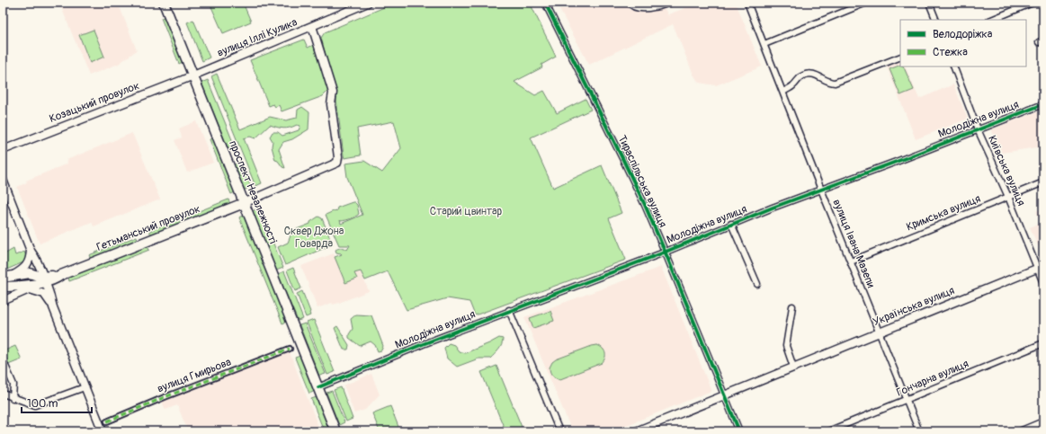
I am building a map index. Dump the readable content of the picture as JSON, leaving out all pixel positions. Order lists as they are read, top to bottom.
{
  "streets": {
    "main road": ["проспект Незалежності", "Гетьманський провулок"],
    "street": [
      "вулиця Іллі Кулика",
      "Козацький провулок",
      "Молодіжна вулиця",
      "Київська вулиця",
      "Тираспільська вулиця",
      "Кримська вулиця",
      "вулиця Івана Мазепи",
      "Українська вулиця",
      "вулиця Гмирьова",
      "Гончарна вулиця"
    ]
  },
  "crossings": [
    ["вулиця Іллі Кулика", "Козацький провулок"],
    ["вулиця Іллі Кулика", "проспект Незалежності"],
    ["Козацький провулок", "проспект Незалежності"],
    ["Молодіжна вулиця", "Київська вулиця"],
    ["Молодіжна вулиця", "Тираспільська вулиця"],
    ["Молодіжна вулиця", "проспект Незалежності"],
    ["Молодіжна вулиця", "вулиця Івана Мазепи"],
    ["Київська вулиця", "Кримська вулиця"],
    ["Київська вулиця", "Українська вулиця"],
    ["Тираспільська вулиця", "Українська вулиця"],
    ["проспект Незалежності", "Гетьманський провулок"],
    ["Кримська вулиця", "вулиця Івана Мазепи"],
    ["вулиця Івана Мазепи", "Українська вулиця"],
    ["вулиця Івана Мазепи", "Гончарна вулиця"]
  ],
  "parks": ["Старий цвинтар", "Сквер Джона Говарда"],
  "legend": ["Велодоріжка", "Стежка"],
  "scale_bar": "100 m"
}
